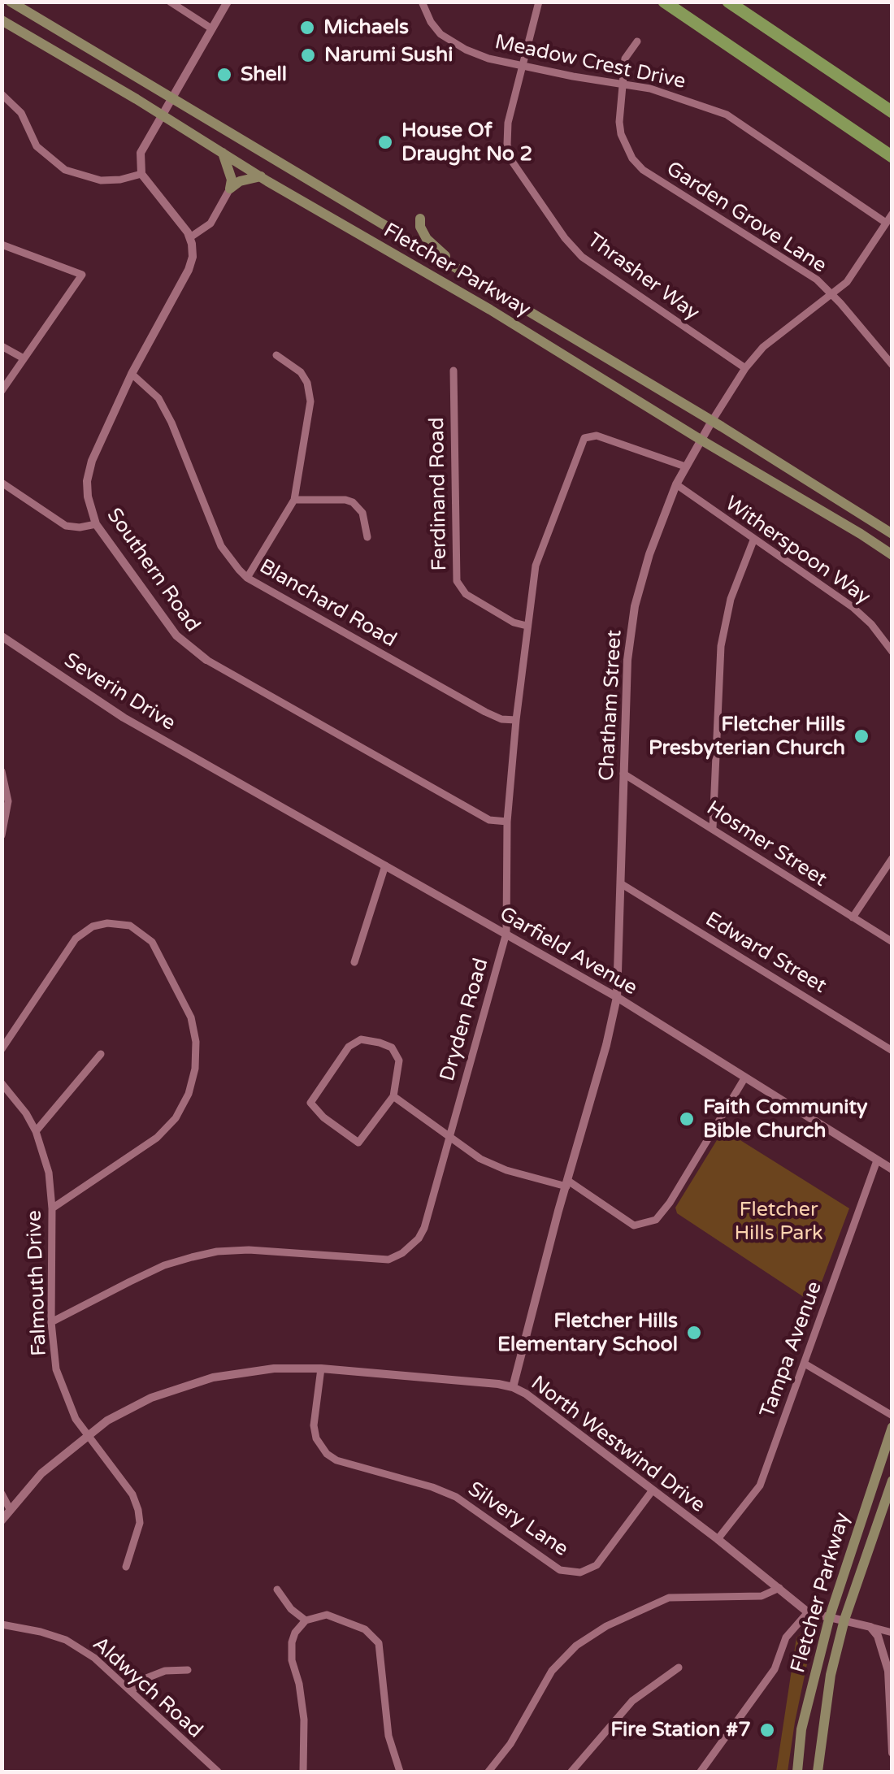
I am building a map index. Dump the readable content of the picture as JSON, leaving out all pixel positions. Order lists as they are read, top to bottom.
{
  "streets": {
    "main road": ["Fletcher Parkway"],
    "street": [
      "Meadow Crest Drive",
      "Garden Grove Lane",
      "Thrasher Way",
      "Ferdinand Road",
      "Witherspoon Way",
      "Southern Road",
      "Blanchard Road",
      "Severin Drive",
      "Chatham Street",
      "Hosmer Street",
      "Garfield Avenue",
      "Edward Street",
      "Dryden Road",
      "Falmouth Drive",
      "Tampa Avenue",
      "North Westwind Drive",
      "Silvery Lane",
      "Aldwych Road"
    ]
  },
  "crossings": [
    ["Meadow Crest Drive", "Garden Grove Lane"],
    ["Meadow Crest Drive", "Thrasher Way"],
    ["Meadow Crest Drive", "Chatham Street"],
    ["Garden Grove Lane", "Chatham Street"],
    ["Fletcher Parkway", "Chatham Street"],
    ["Thrasher Way", "Chatham Street"],
    ["Ferdinand Road", "Dryden Road"],
    ["Witherspoon Way", "Chatham Street"],
    ["Southern Road", "Blanchard Road"],
    ["Southern Road", "Dryden Road"],
    ["Blanchard Road", "Dryden Road"],
    ["Severin Drive", "Garfield Avenue"],
    ["Chatham Street", "Hosmer Street"],
    ["Chatham Street", "Garfield Avenue"],
    ["Chatham Street", "Edward Street"],
    ["Chatham Street", "Dryden Road"],
    ["Chatham Street", "North Westwind Drive"],
    ["Garfield Avenue", "Dryden Road"],
    ["Garfield Avenue", "Tampa Avenue"],
    ["Dryden Road", "Falmouth Drive"],
    ["Falmouth Drive", "North Westwind Drive"],
    ["Tampa Avenue", "North Westwind Drive"],
    ["North Westwind Drive", "Silvery Lane"]
  ],
  "parks": ["Fletcher Hills Park"],
  "places": [
    "Michaels",
    "Narumi Sushi",
    "Shell",
    "House Of Draught No 2",
    "Fletcher Hills Presbyterian Church",
    "Faith Community Bible Church",
    "Fletcher Hills Elementary School",
    "Fire Station #7"
  ]
}
